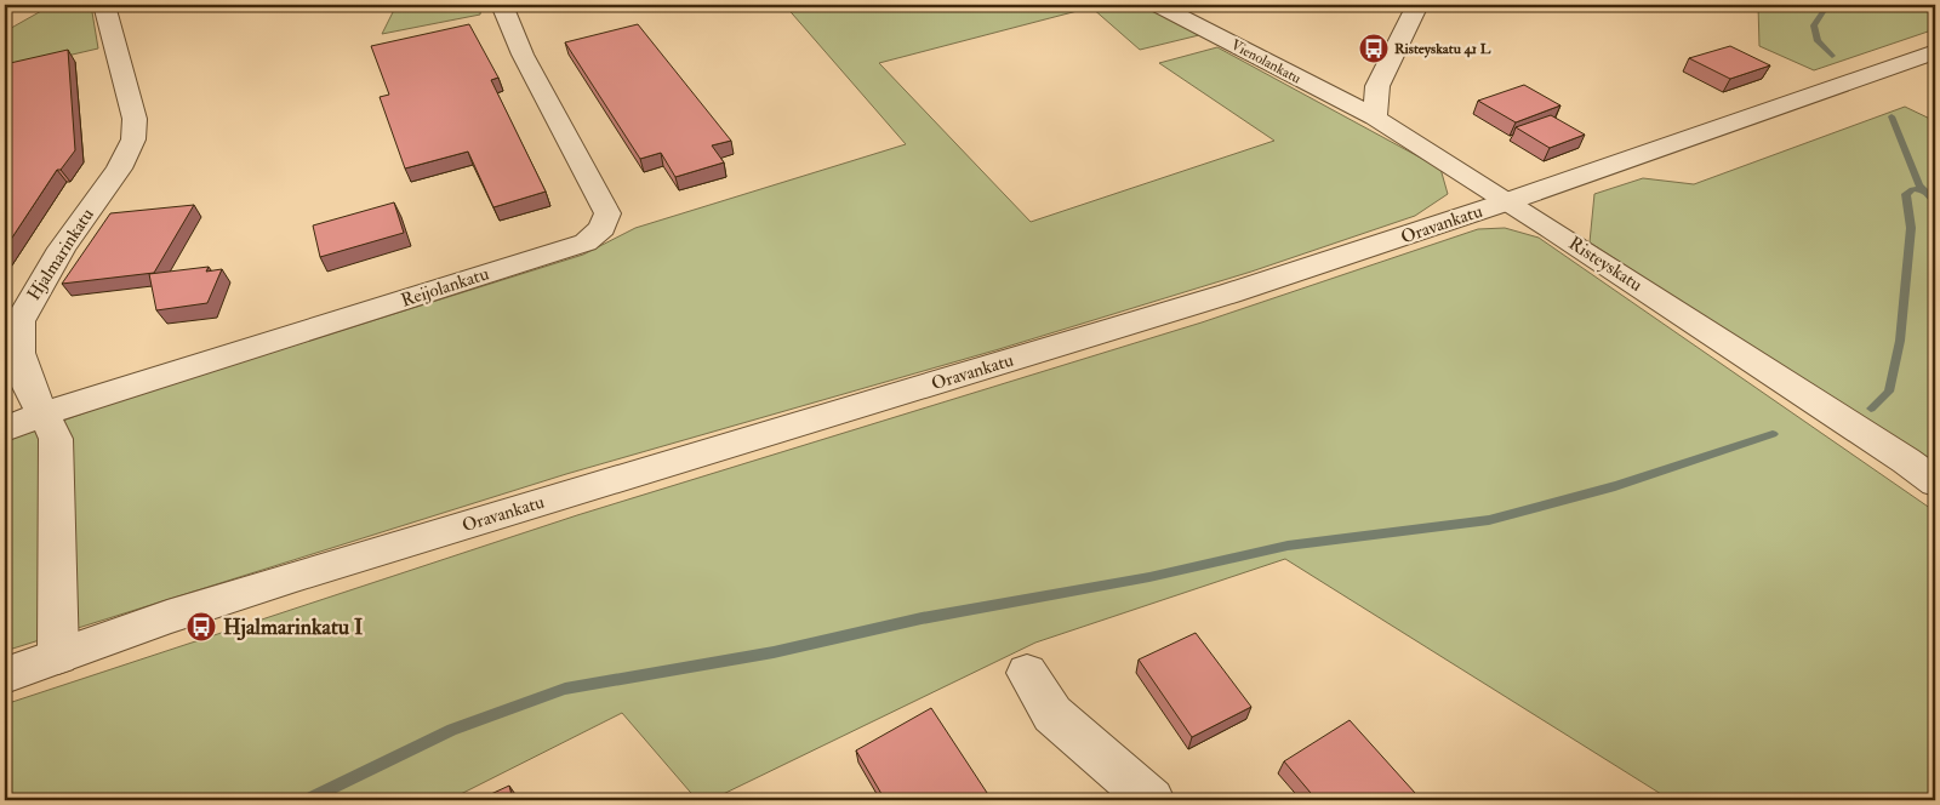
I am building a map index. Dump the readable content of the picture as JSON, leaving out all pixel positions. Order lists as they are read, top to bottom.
{
  "streets": {
    "street": [
      "Vienolankatu",
      "Oravankatu",
      "Hjalmarinkatu",
      "Risteyskatu",
      "Reijolankatu"
    ]
  },
  "crossings": [
    ["Vienolankatu", "Risteyskatu"],
    ["Oravankatu", "Hjalmarinkatu"],
    ["Oravankatu", "Risteyskatu"],
    ["Hjalmarinkatu", "Reijolankatu"]
  ],
  "places": {
    "bus stop": ["Risteyskatu 41 L", "Hjalmarinkatu I"]
  }
}
